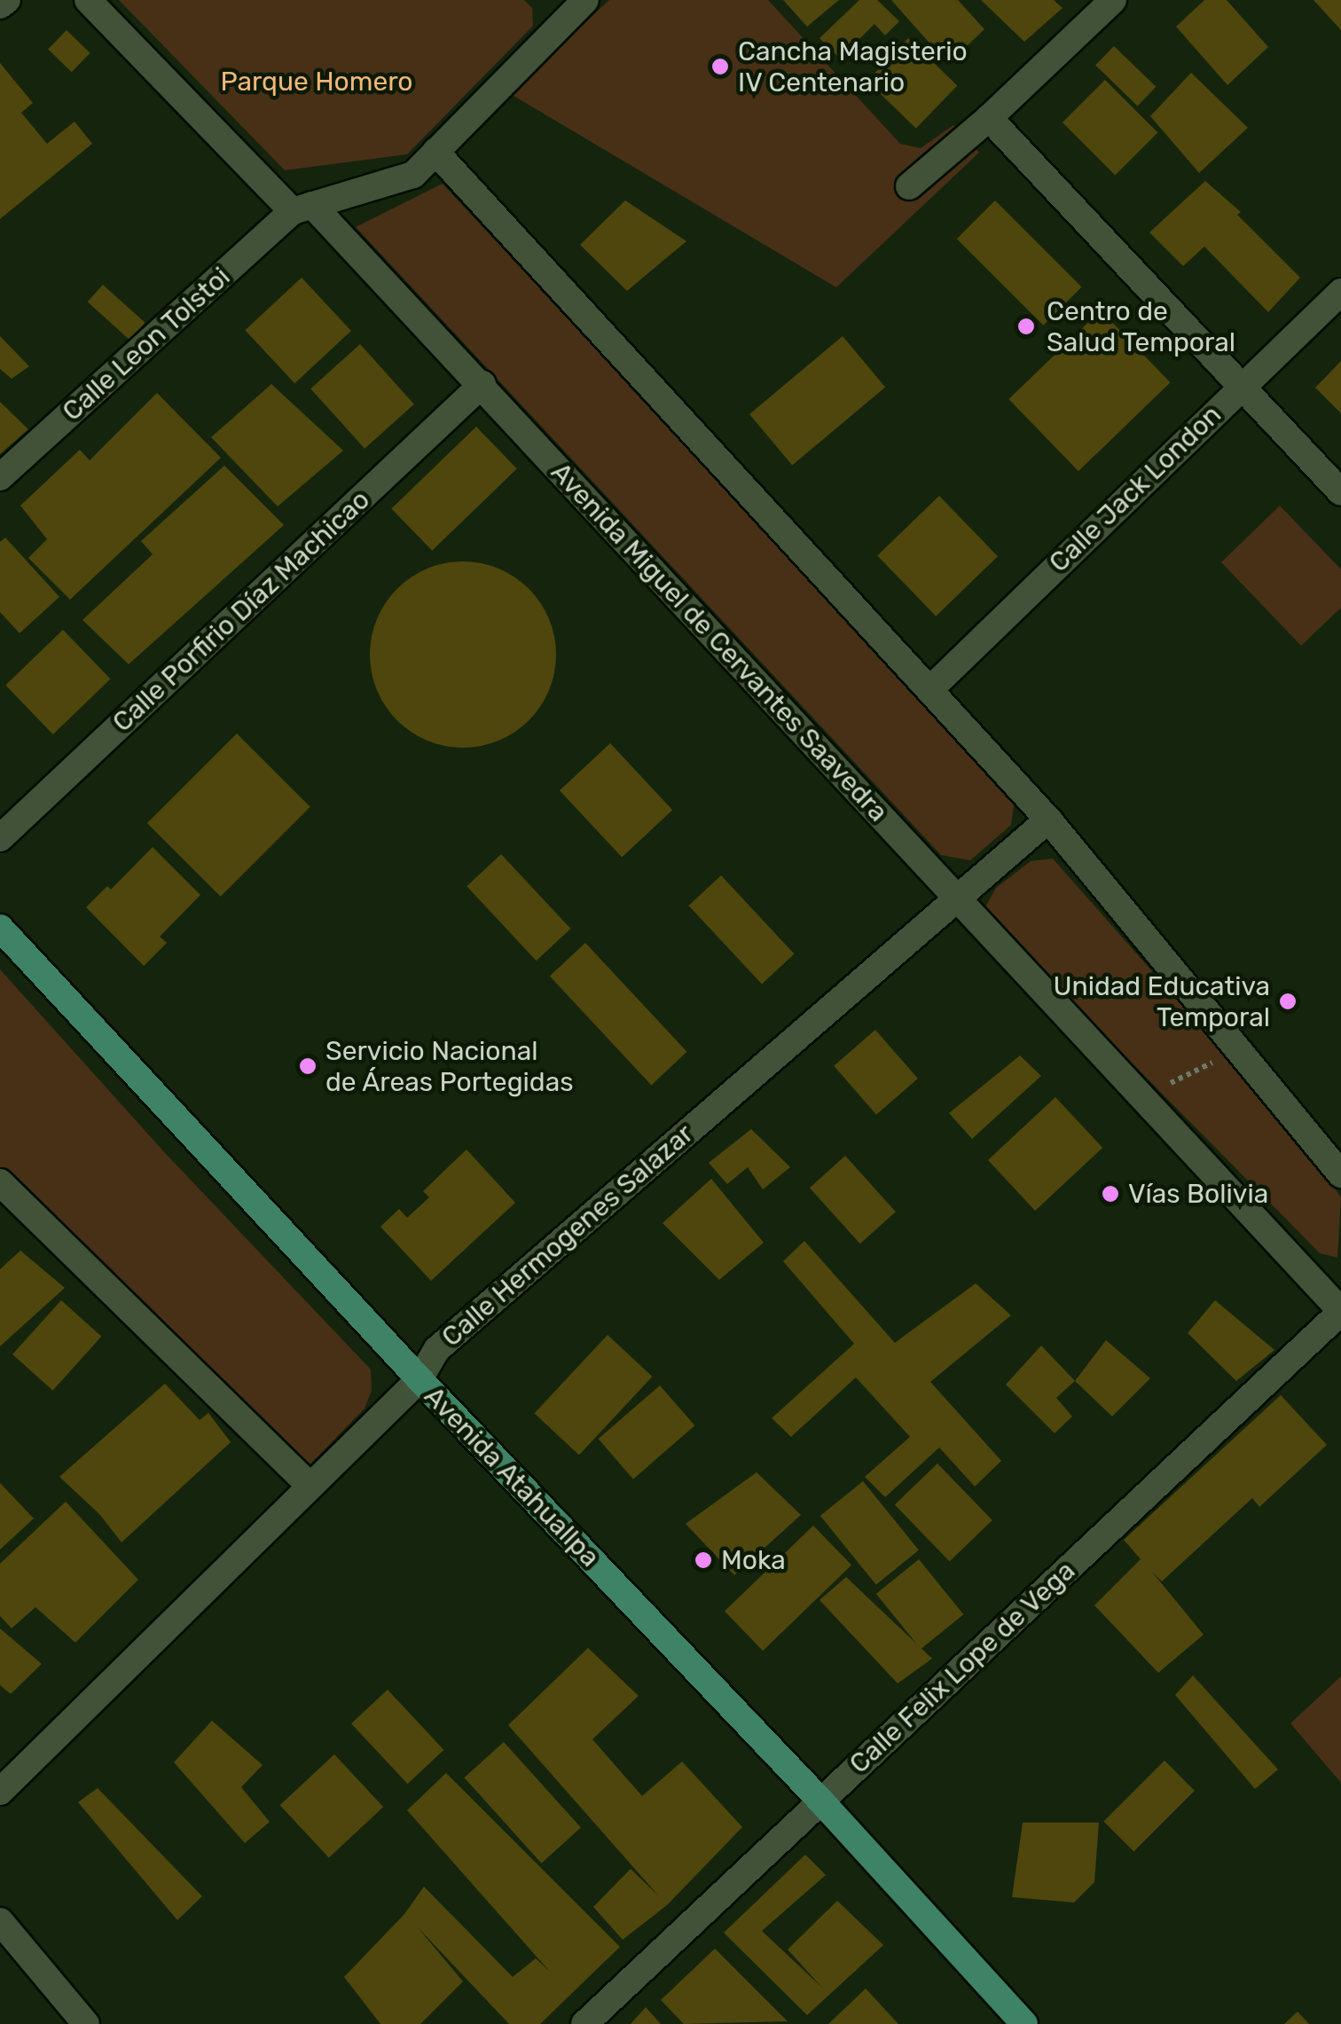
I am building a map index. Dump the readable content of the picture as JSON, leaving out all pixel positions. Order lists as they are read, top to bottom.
{
  "streets": {
    "main road": ["Avenida Atahuallpa"],
    "street": [
      "Calle Leon Tolstoi",
      "Calle Jack London",
      "Calle Porfirio Díaz Machicao",
      "Avenida Miguel de Cervantes Saavedra",
      "Calle Hermogenes Salazar",
      "Calle Felix Lope de Vega"
    ]
  },
  "crossings": [
    ["Calle Leon Tolstoi", "Avenida Miguel de Cervantes Saavedra"],
    ["Calle Porfirio Díaz Machicao", "Avenida Miguel de Cervantes Saavedra"],
    ["Avenida Miguel de Cervantes Saavedra", "Calle Hermogenes Salazar"],
    ["Avenida Miguel de Cervantes Saavedra", "Calle Felix Lope de Vega"],
    ["Calle Hermogenes Salazar", "Avenida Atahuallpa"],
    ["Avenida Atahuallpa", "Calle Felix Lope de Vega"]
  ],
  "parks": ["Parque Homero"],
  "places": [
    "Cancha Magisterio IV Centenario",
    "Centro de Salud Temporal",
    "Unidad Educativa Temporal",
    "Servicio Nacional de Áreas Portegidas",
    "Vías Bolivia",
    "Moka"
  ]
}
